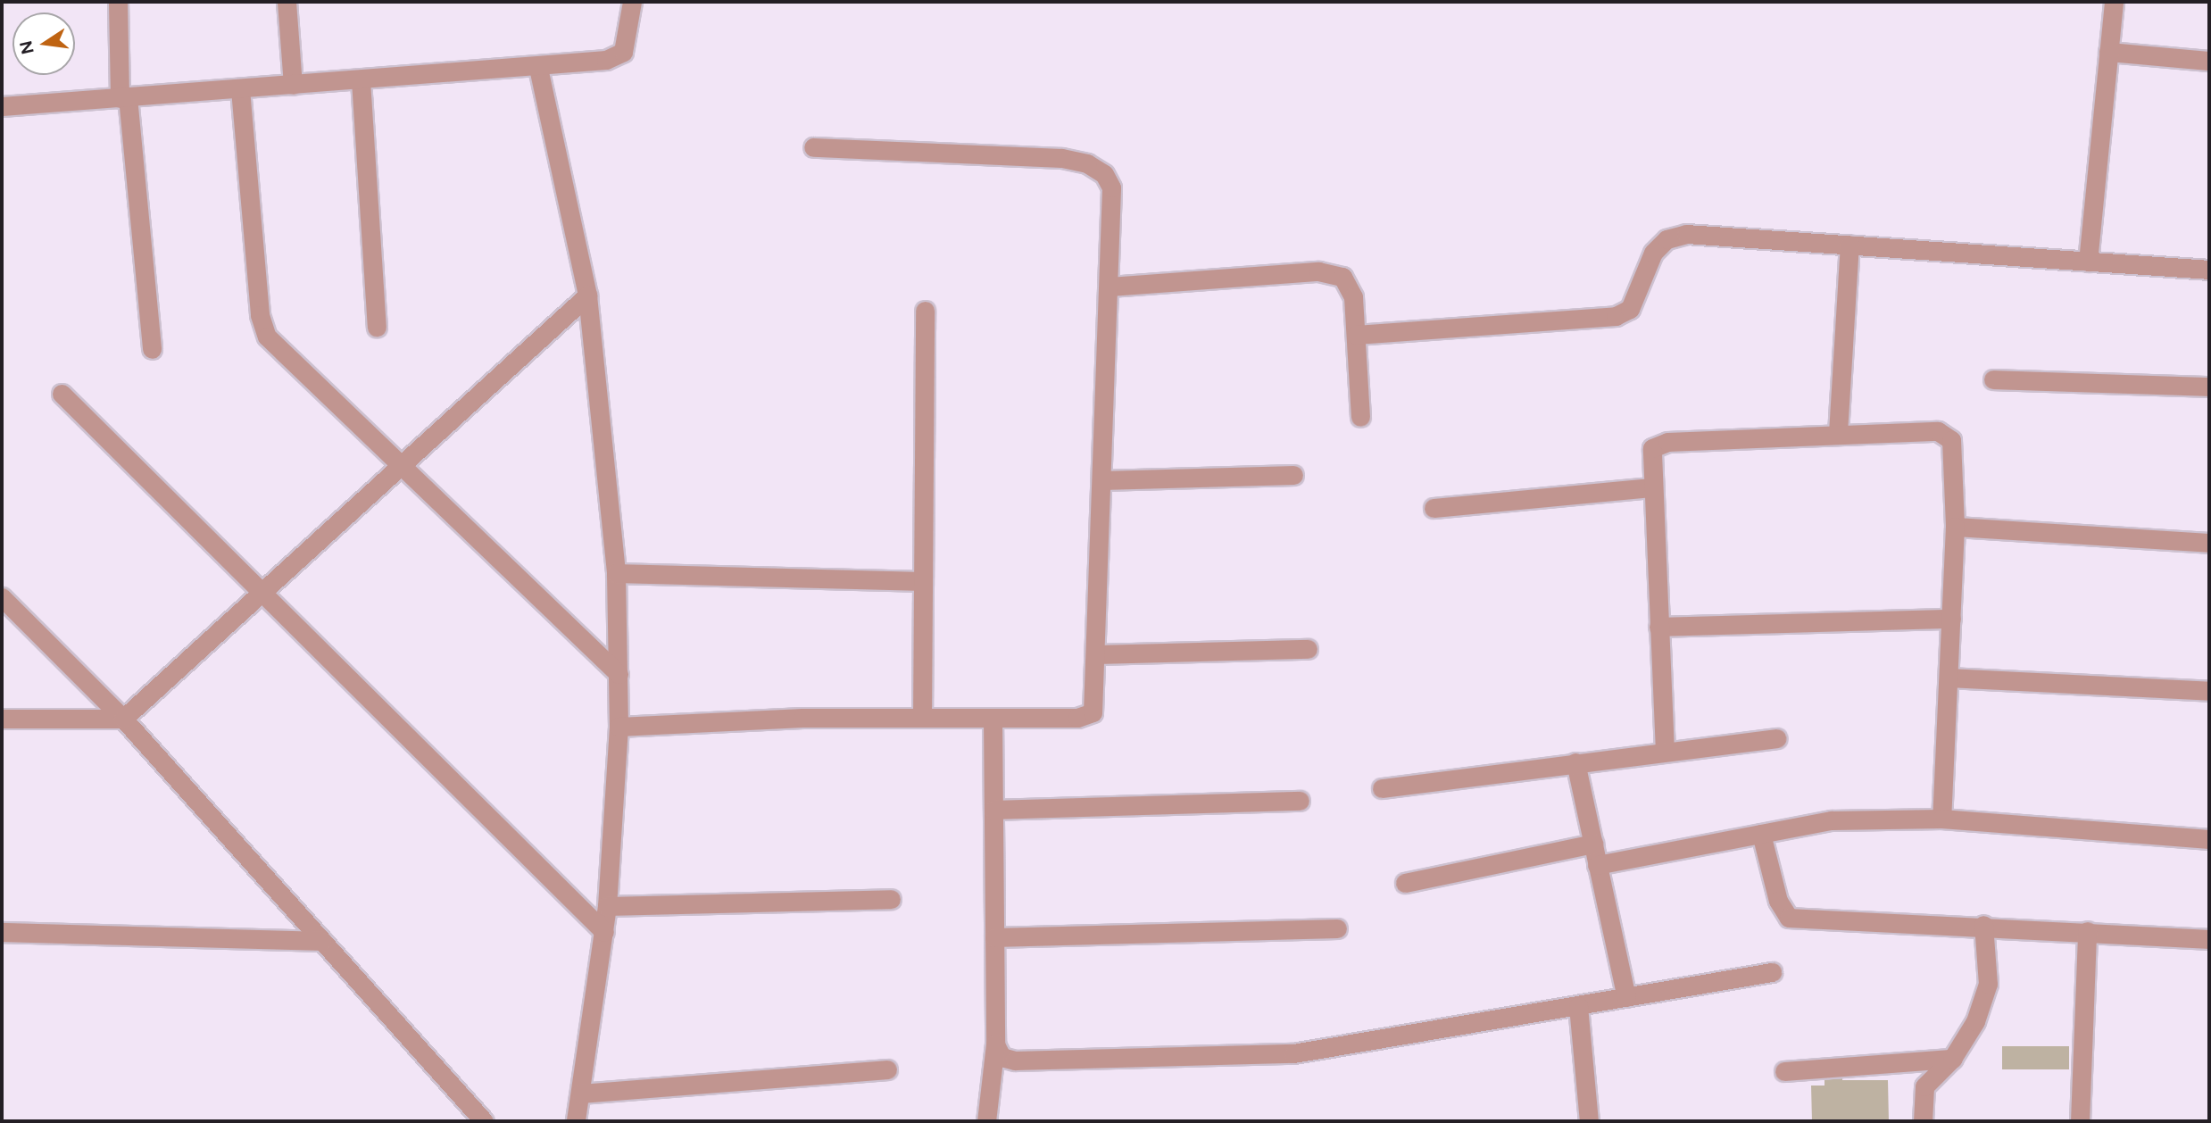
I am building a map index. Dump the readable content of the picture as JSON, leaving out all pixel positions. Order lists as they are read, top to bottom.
{
  "north": "left"
}
